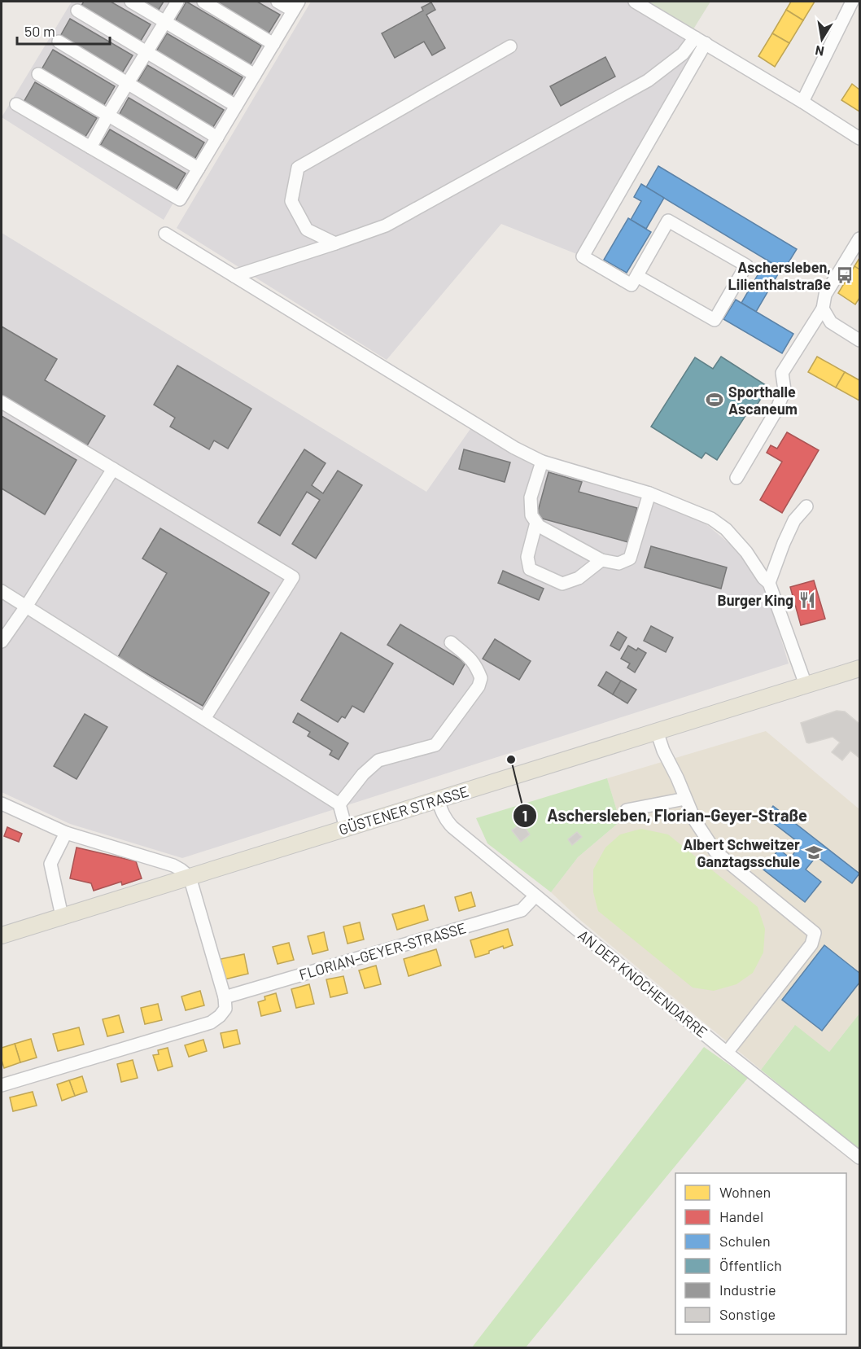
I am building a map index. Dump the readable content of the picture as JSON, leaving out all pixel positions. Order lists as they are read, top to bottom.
{
  "streets": {
    "main road": ["GÜSTENER STRASSE"],
    "street": ["FLORIAN-GEYER-STRASSE", "AN DER KNOCHENDARRE"]
  },
  "crossings": [
    ["GÜSTENER STRASSE", "AN DER KNOCHENDARRE"],
    ["FLORIAN-GEYER-STRASSE", "AN DER KNOCHENDARRE"]
  ],
  "places": {
    "bus stop": ["Aschersleben, Lilienthalstraße"],
    "sports": ["Sporthalle Ascaneum"],
    "restaurant": ["Burger King"],
    "other": ["Aschersleben, Florian-Geyer-Straße"],
    "school or university": ["Albert Schweitzer Ganztagsschule"]
  },
  "legend": [
    "Wohnen",
    "Handel",
    "Schulen",
    "Öffentlich",
    "Industrie",
    "Sonstige"
  ],
  "scale_bar": "50 m",
  "north": "bottom"
}
